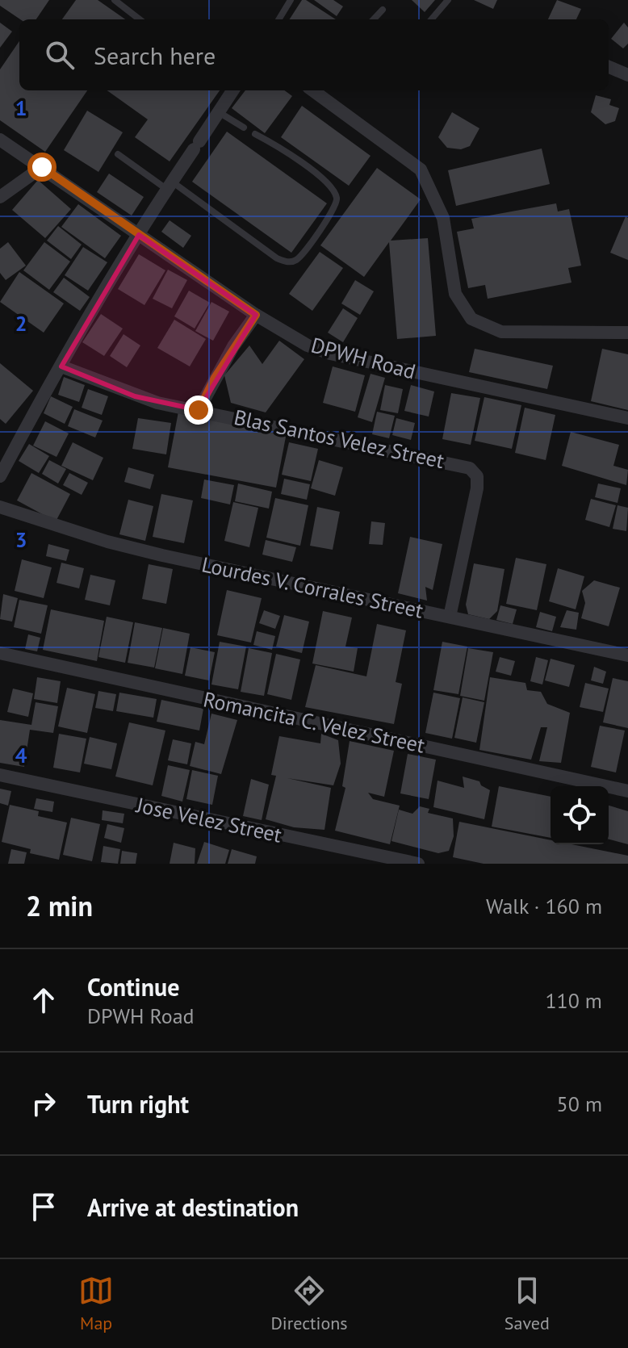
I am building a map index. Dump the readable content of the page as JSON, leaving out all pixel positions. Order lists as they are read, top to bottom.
{
  "streets": {
    "street": [
      "DPWH Road",
      "Blas Santos Velez Street",
      "Lourdes V. Corrales Street",
      "Romancita C. Velez Street",
      "Jose Velez Street"
    ]
  },
  "crossings": [
    ["Blas Santos Velez Street", "Lourdes V. Corrales Street"]
  ],
  "page": {
    "search": "Search here",
    "heading": ["2 min", "Walk · 160 m"],
    "list": [
      ["Continue", "DPWH Road", "110 m"],
      ["Turn right", "50 m"],
      "Arrive at destination"
    ],
    "nav": ["Map", "Directions", "Saved"]
  },
  "grid": {
    "rows": [
      "1",
      "2",
      "3",
      "4"
    ]
  }
}
